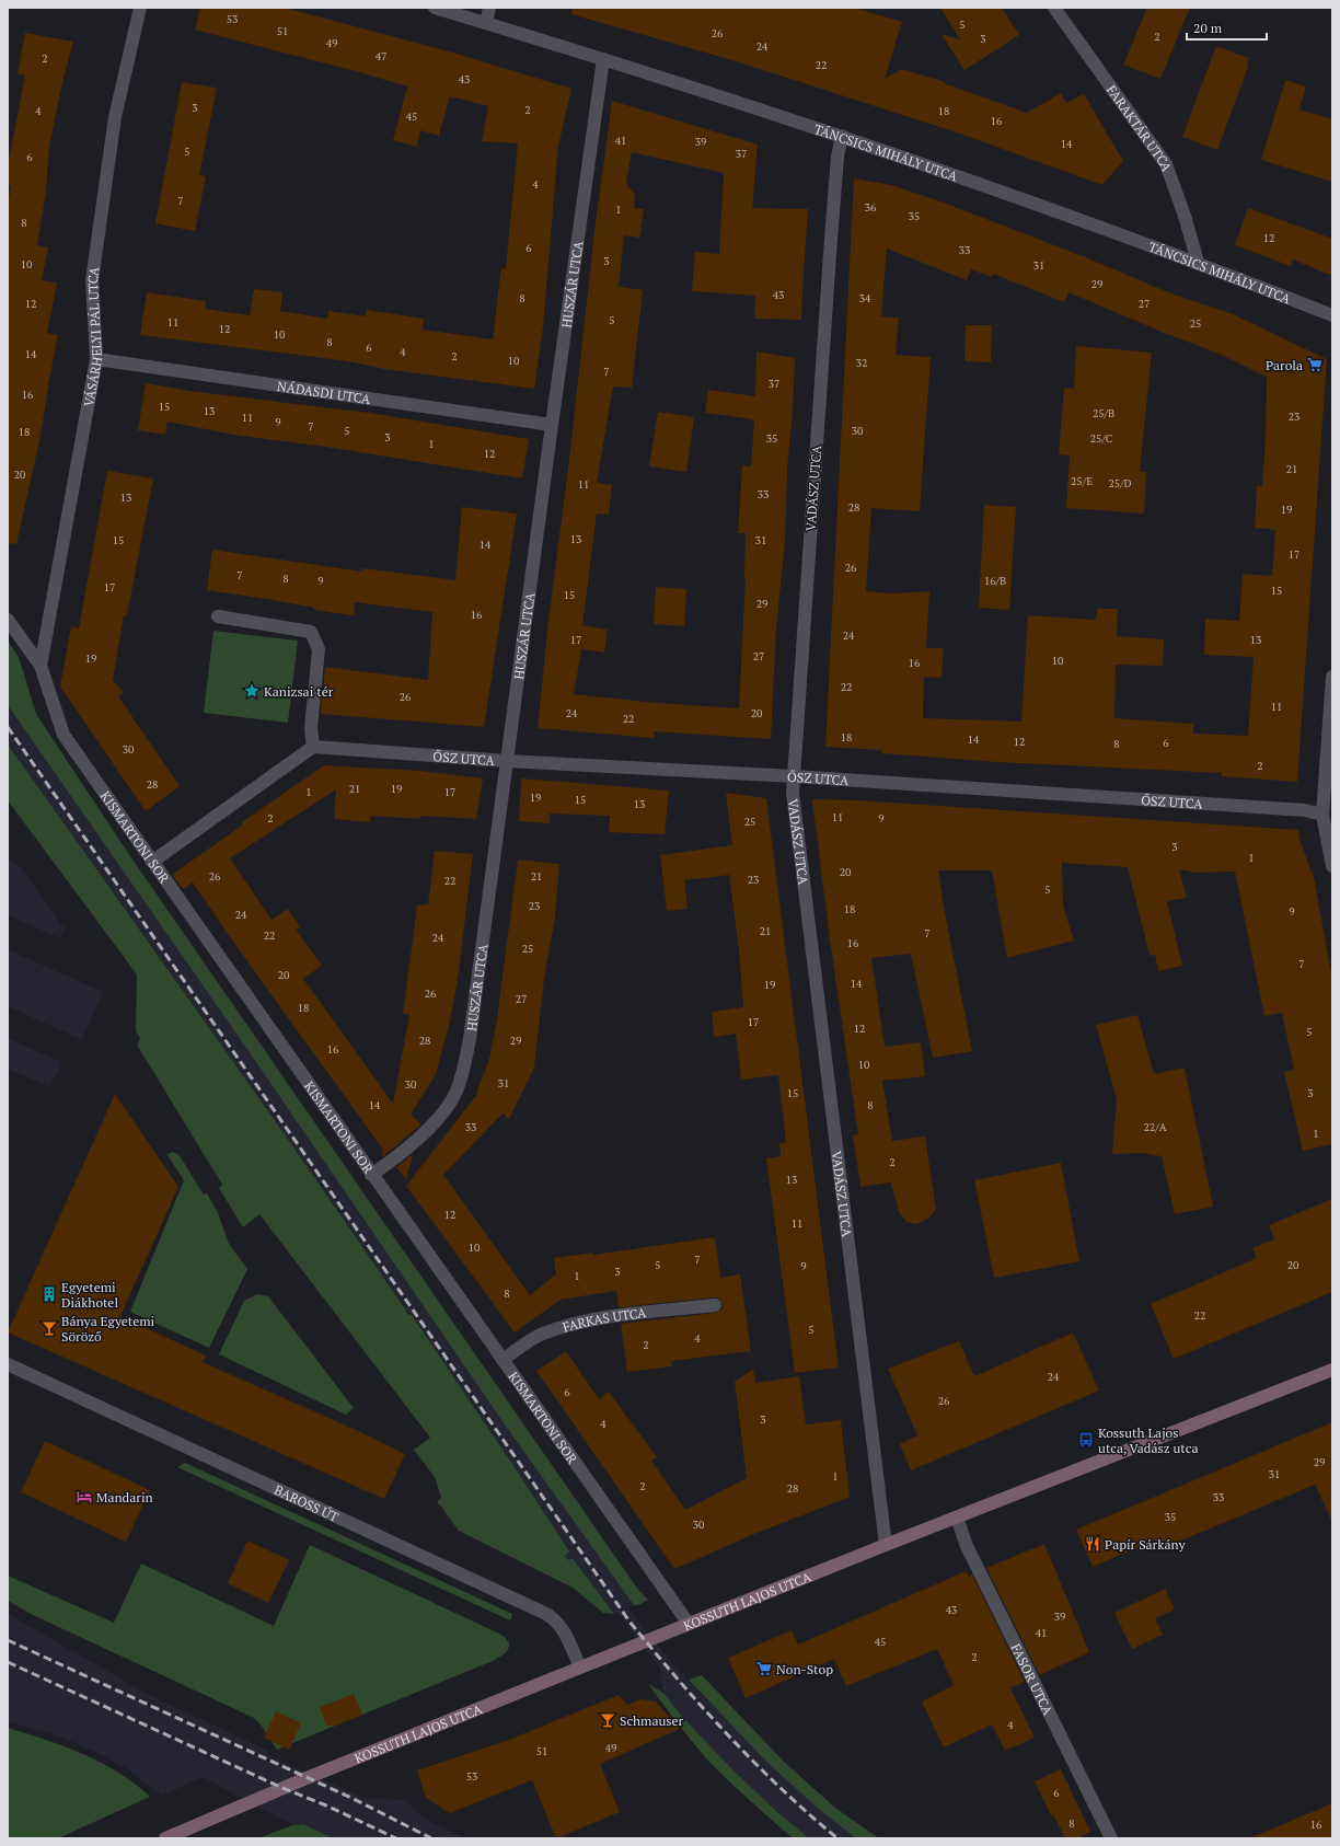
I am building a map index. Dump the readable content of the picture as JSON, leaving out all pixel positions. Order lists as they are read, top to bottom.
{
  "streets": {
    "street": [
      "FARAKTÁR UTCA",
      "TÁNCSICS MIHÁLY UTCA",
      "HUSZÁR UTCA",
      "VÁSÁRHELYI PÁL UTCA",
      "NÁDASDI UTCA",
      "VADÁSZ UTCA",
      "ŐSZ UTCA",
      "KISMARTONI SOR",
      "FARKAS UTCA",
      "BAROSS ÚT",
      "KOSSUTH LAJOS UTCA",
      "FASOR UTCA"
    ]
  },
  "crossings": [
    ["FARAKTÁR UTCA", "TÁNCSICS MIHÁLY UTCA"],
    ["TÁNCSICS MIHÁLY UTCA", "HUSZÁR UTCA"],
    ["TÁNCSICS MIHÁLY UTCA", "VADÁSZ UTCA"],
    ["HUSZÁR UTCA", "NÁDASDI UTCA"],
    ["HUSZÁR UTCA", "ŐSZ UTCA"],
    ["HUSZÁR UTCA", "KISMARTONI SOR"],
    ["VÁSÁRHELYI PÁL UTCA", "NÁDASDI UTCA"],
    ["VÁSÁRHELYI PÁL UTCA", "KISMARTONI SOR"],
    ["VADÁSZ UTCA", "ŐSZ UTCA"],
    ["VADÁSZ UTCA", "KOSSUTH LAJOS UTCA"],
    ["KISMARTONI SOR", "FARKAS UTCA"],
    ["KISMARTONI SOR", "KOSSUTH LAJOS UTCA"],
    ["BAROSS ÚT", "KOSSUTH LAJOS UTCA"],
    ["KOSSUTH LAJOS UTCA", "FASOR UTCA"]
  ],
  "places": {
    "supermarket": ["Parola", "Non-Stop"],
    "place": ["Kanizsai tér"],
    "building": ["Egyetemi Diákhotel"],
    "bar": ["Bánya Egyetemi Söröző", "Schmauser"],
    "bus stop": ["Kossuth Lajos utca, Vadász utca"],
    "hotel": ["Mandarin"],
    "restaurant": ["Papír Sárkány"]
  },
  "house_numbers": [
    "53",
    "5",
    "51",
    "26",
    "2",
    "3",
    "49",
    "24",
    "47",
    "2",
    "22",
    "43",
    "3",
    "2",
    "4",
    "18",
    "45",
    "16",
    "41",
    "39",
    "14",
    "5",
    "37",
    "6",
    "4",
    "7",
    "36",
    "1",
    "35",
    "8",
    "12",
    "6",
    "33",
    "3",
    "10",
    "31",
    "29",
    "43",
    "8",
    "34",
    "12",
    "27",
    "5",
    "11",
    "25",
    "12",
    "10",
    "8",
    "6",
    "4",
    "14",
    "2",
    "10",
    "32",
    "7",
    "37",
    "16",
    "15",
    "13",
    "25/B",
    "23",
    "11",
    "9",
    "7",
    "5",
    "30",
    "18",
    "3",
    "35",
    "25/C",
    "1",
    "12",
    "21",
    "20",
    "25/E",
    "25/D",
    "11",
    "33",
    "13",
    "28",
    "19",
    "13",
    "15",
    "31",
    "14",
    "17",
    "26",
    "7",
    "8",
    "9",
    "16/B",
    "17",
    "15",
    "15",
    "29",
    "16",
    "24",
    "17",
    "13",
    "27",
    "19",
    "10",
    "16",
    "22",
    "26",
    "11",
    "24",
    "20",
    "22",
    "18",
    "14",
    "12",
    "6",
    "8",
    "30",
    "2",
    "28",
    "21",
    "19",
    "1",
    "17",
    "19",
    "15",
    "13",
    "11",
    "2",
    "9",
    "25",
    "3",
    "1",
    "20",
    "26",
    "21",
    "23",
    "22",
    "5",
    "23",
    "18",
    "9",
    "24",
    "21",
    "7",
    "22",
    "24",
    "16",
    "25",
    "7",
    "20",
    "14",
    "19",
    "26",
    "27",
    "18",
    "17",
    "12",
    "5",
    "28",
    "29",
    "16",
    "10",
    "31",
    "30",
    "15",
    "3",
    "14",
    "8",
    "33",
    "22/A",
    "1",
    "2",
    "13",
    "12",
    "11",
    "10",
    "7",
    "5",
    "20",
    "9",
    "3",
    "1",
    "8",
    "22",
    "5",
    "4",
    "2",
    "24",
    "6",
    "26",
    "3",
    "4",
    "29",
    "31",
    "1",
    "2",
    "28",
    "33",
    "35",
    "30",
    "43",
    "39",
    "41",
    "45",
    "2",
    "4",
    "49",
    "51",
    "53",
    "6",
    "8",
    "16"
  ],
  "scale_bar": "20 m"
}
